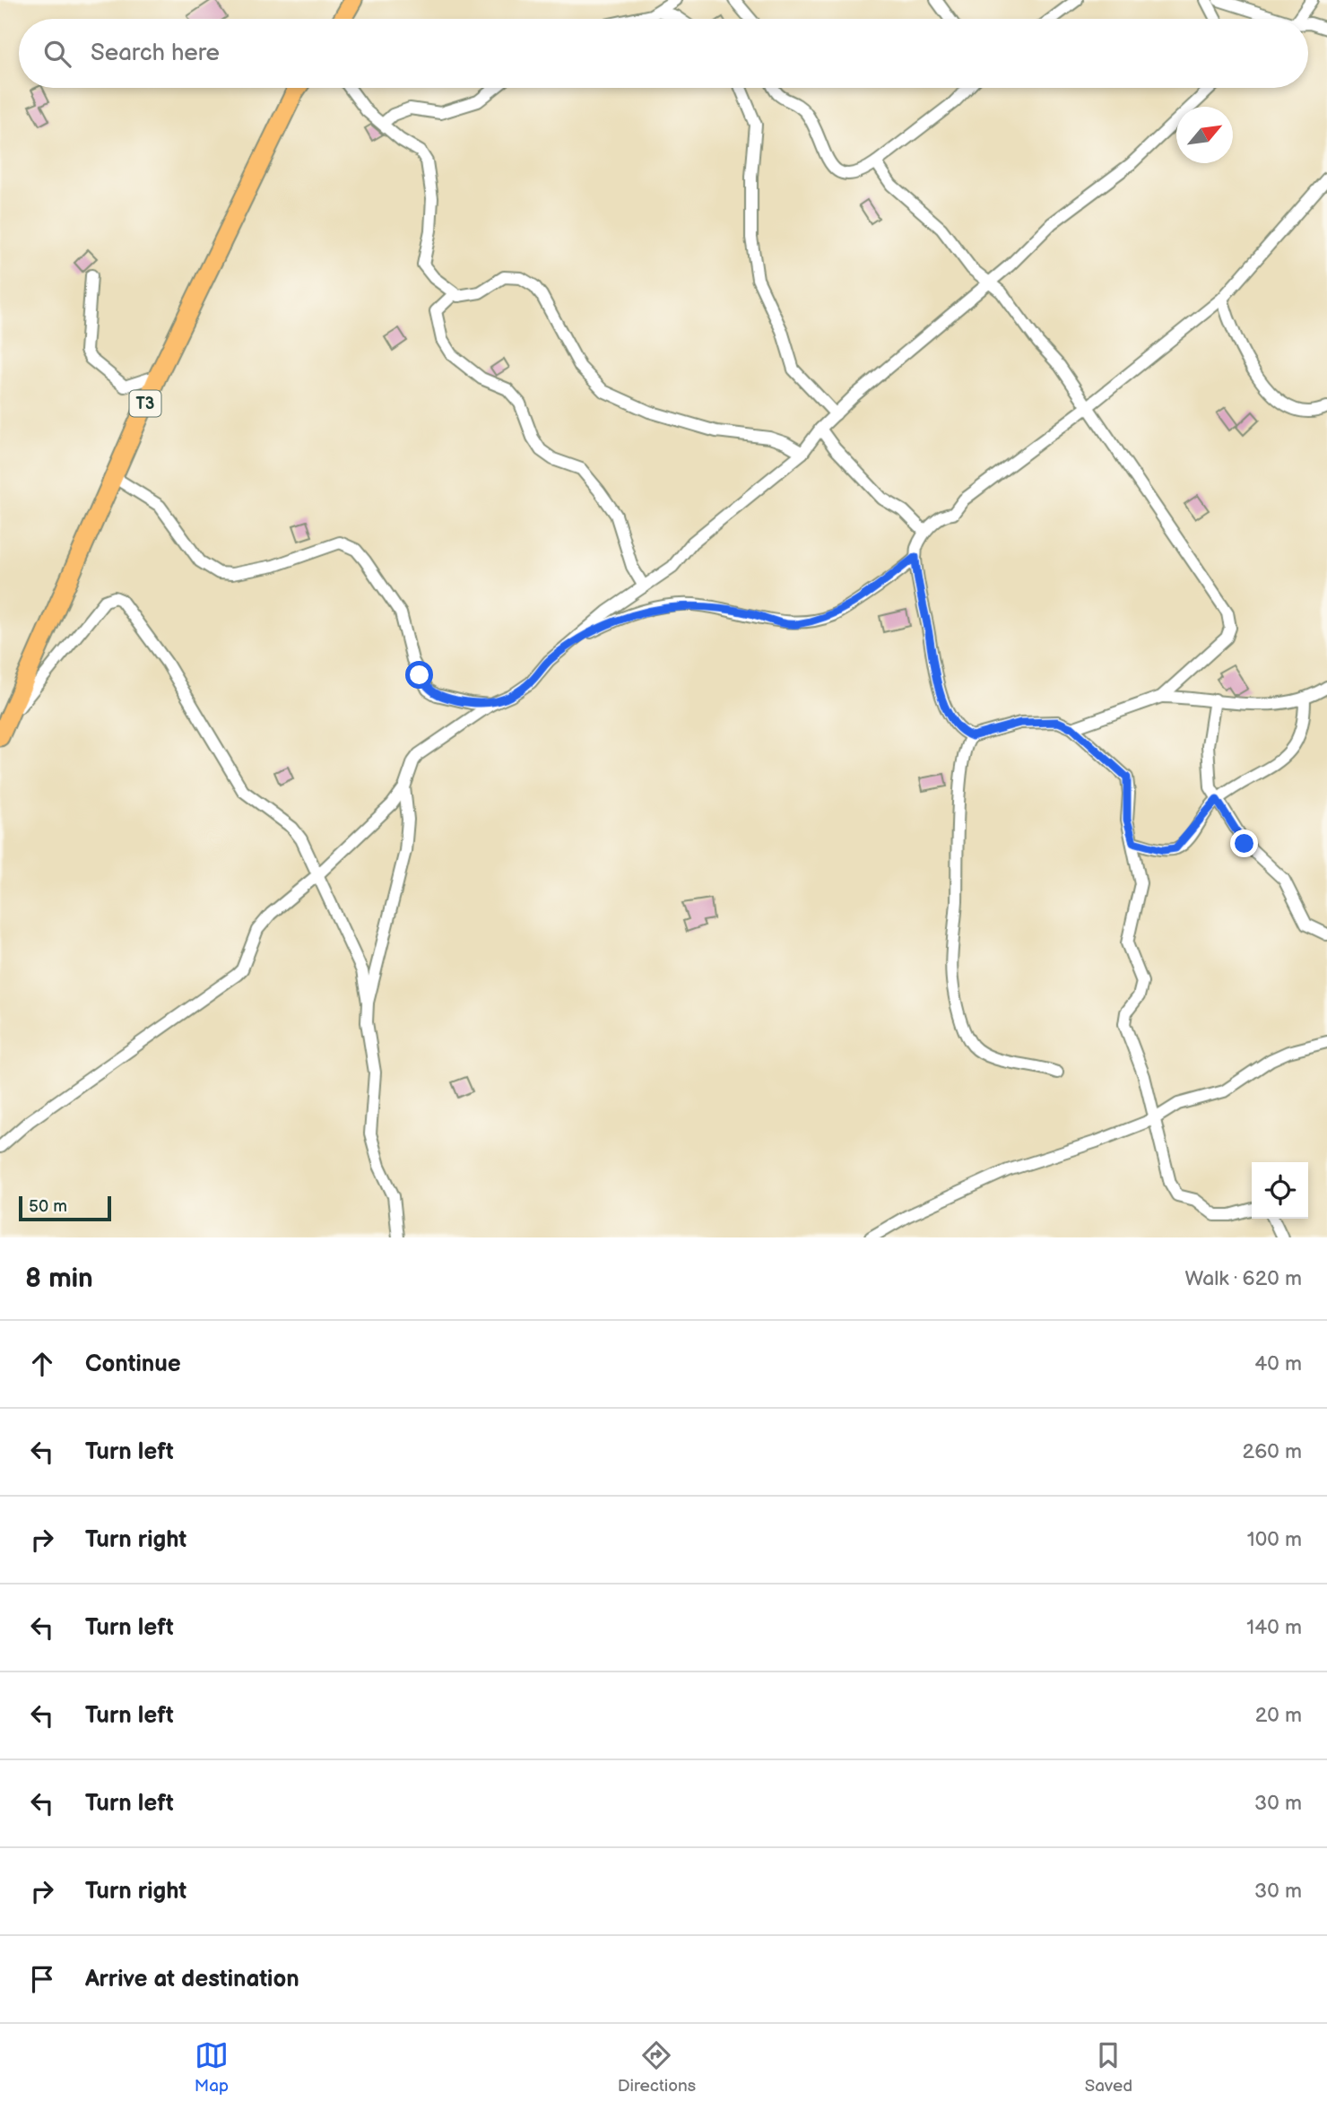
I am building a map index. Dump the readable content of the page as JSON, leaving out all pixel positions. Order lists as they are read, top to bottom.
{
  "streets": {
    "highway": ["T3"]
  },
  "scale_bar": "50 m",
  "north": "top right",
  "page": {
    "search": "Search here",
    "scale": "50 m",
    "heading": ["8 min", "Walk · 620 m"],
    "list": [
      ["Continue", "40 m"],
      ["Turn left", "260 m"],
      ["Turn right", "100 m"],
      ["Turn left", "140 m"],
      ["Turn left", "20 m"],
      ["Turn left", "30 m"],
      ["Turn right", "30 m"],
      "Arrive at destination"
    ],
    "nav": ["Map", "Directions", "Saved"]
  }
}
